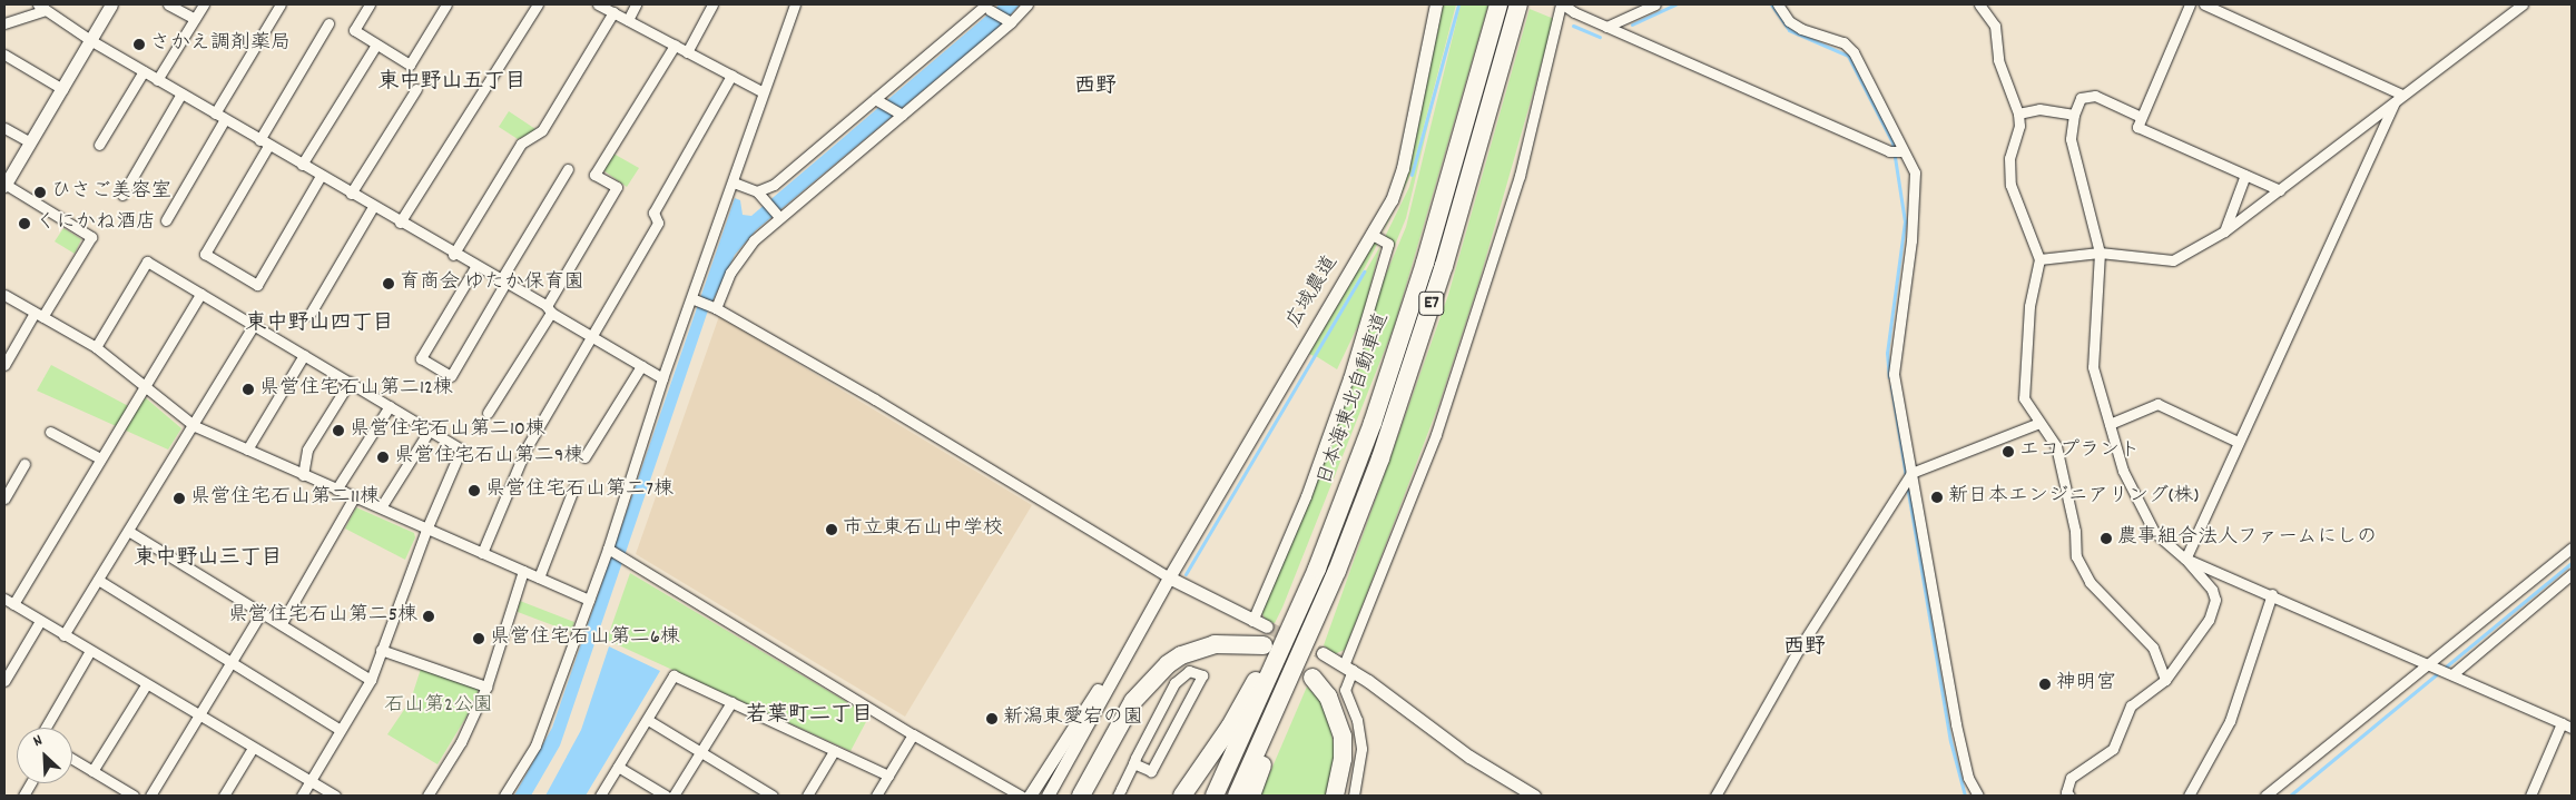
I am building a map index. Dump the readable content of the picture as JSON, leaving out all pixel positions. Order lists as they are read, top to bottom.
{
  "streets": {
    "highway": ["E7", "日本海東北自動車道"],
    "street": ["広域農道"]
  },
  "districts": [
    "東中野山五丁目",
    "西野",
    "東中野山四丁目",
    "東中野山三丁目",
    "西野",
    "若葉町二丁目"
  ],
  "parks": ["石山第2公園"],
  "places": [
    "さかえ調剤薬局",
    "ひさご美容室",
    "くにかね酒店",
    "育商会 ゆたか保育園",
    "県営住宅石山第二12棟",
    "県営住宅石山第二10棟",
    "エコプラント",
    "県営住宅石山第二9棟",
    "県営住宅石山第二7棟",
    "新日本エンジニアリング(株)",
    "県営住宅石山第二11棟",
    "市立東石山中学校",
    "農事組合法人ファームにしの",
    "県営住宅石山第二5棟",
    "県営住宅石山第二6棟",
    "神明宮",
    "新潟東愛宕の園"
  ],
  "north": "top left"
}
